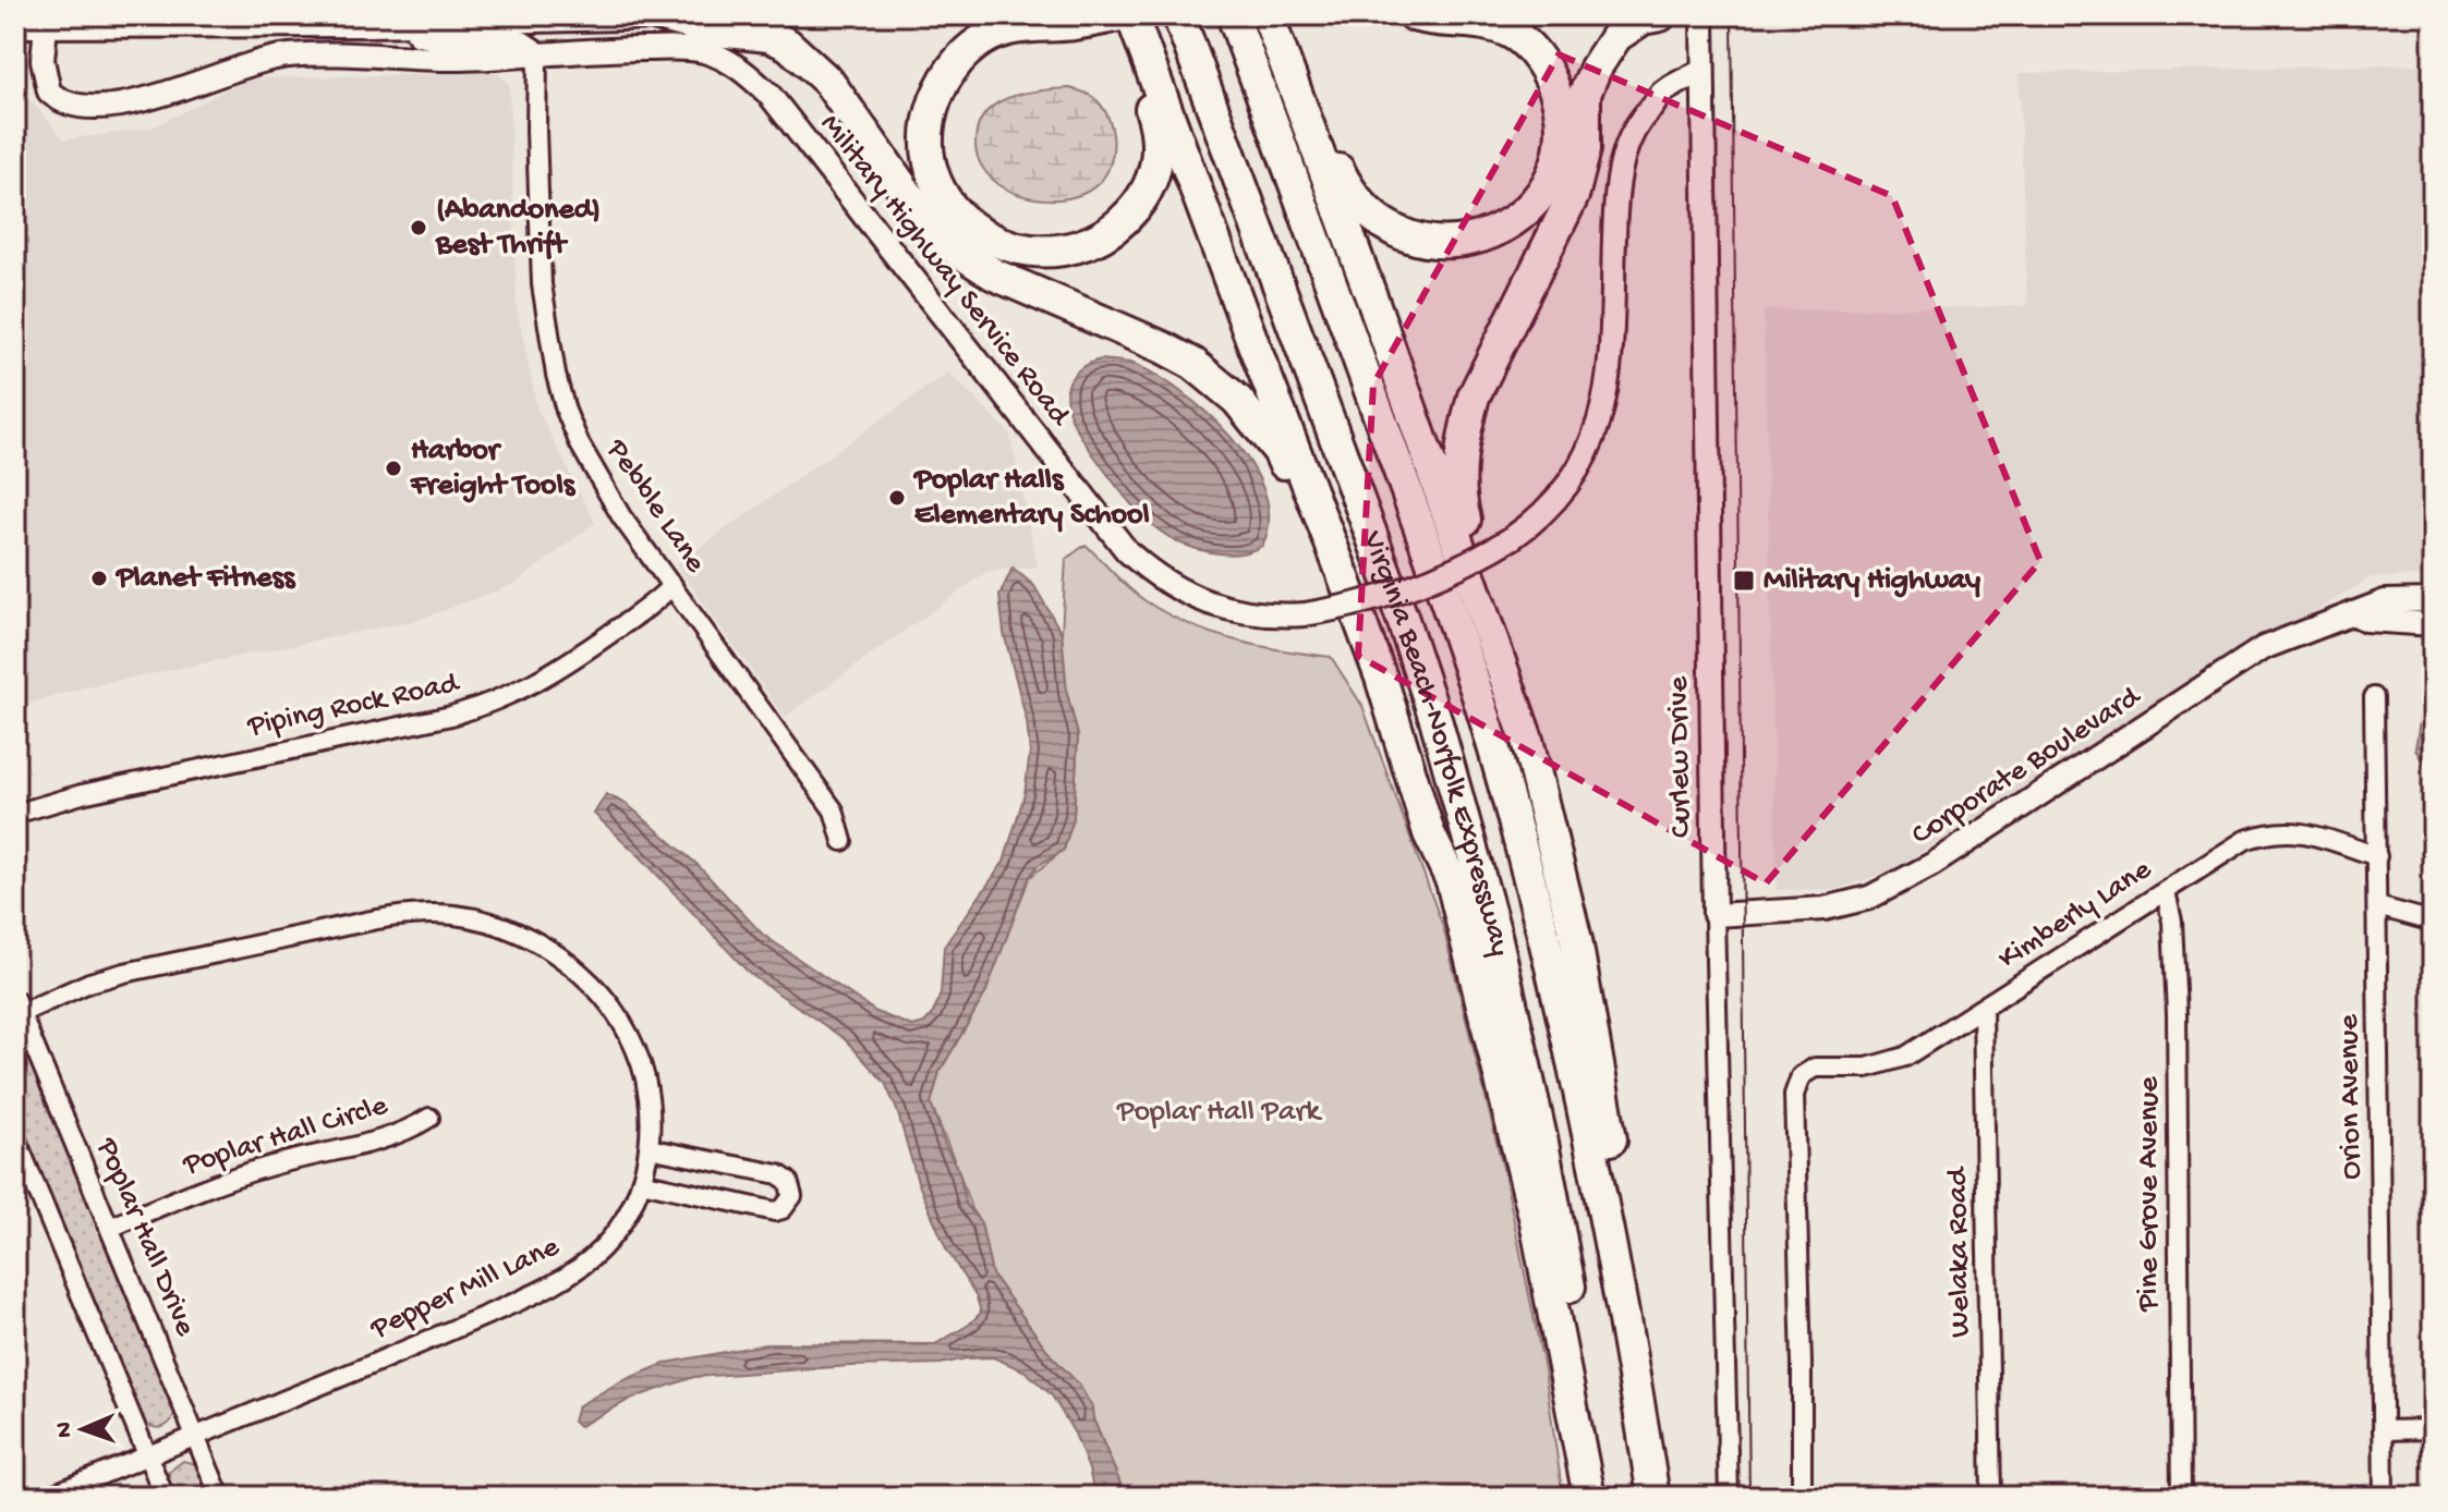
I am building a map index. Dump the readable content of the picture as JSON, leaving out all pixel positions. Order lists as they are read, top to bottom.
{
  "streets": {
    "highway": ["Virginia Beach-Norfolk Expressway"],
    "street": [
      "Military Highway Service Road",
      "Pebble Lane",
      "Piping Rock Road",
      "Curlew Drive",
      "Corporate Boulevard",
      "Kimberly Lane",
      "Orion Avenue",
      "Poplar Hall Circle",
      "Pine Grove Avenue",
      "Poplar Hall Drive",
      "Welaka Road",
      "Pepper Mill Lane"
    ]
  },
  "crossings": [
    ["Military Highway Service Road", "Pebble Lane"],
    ["Military Highway Service Road", "Curlew Drive"],
    ["Pebble Lane", "Piping Rock Road"],
    ["Curlew Drive", "Corporate Boulevard"],
    ["Kimberly Lane", "Orion Avenue"],
    ["Kimberly Lane", "Pine Grove Avenue"],
    ["Kimberly Lane", "Welaka Road"],
    ["Poplar Hall Circle", "Poplar Hall Drive"],
    ["Poplar Hall Drive", "Pepper Mill Lane"]
  ],
  "parks": ["Poplar Hall Park"],
  "places": {
    "other": [
      "(Abandoned) Best Thrift",
      "Harbor Freight Tools",
      "Poplar Halls Elementary School",
      "Planet Fitness"
    ],
    "transit": ["Military Highway"]
  },
  "north": "left"
}
